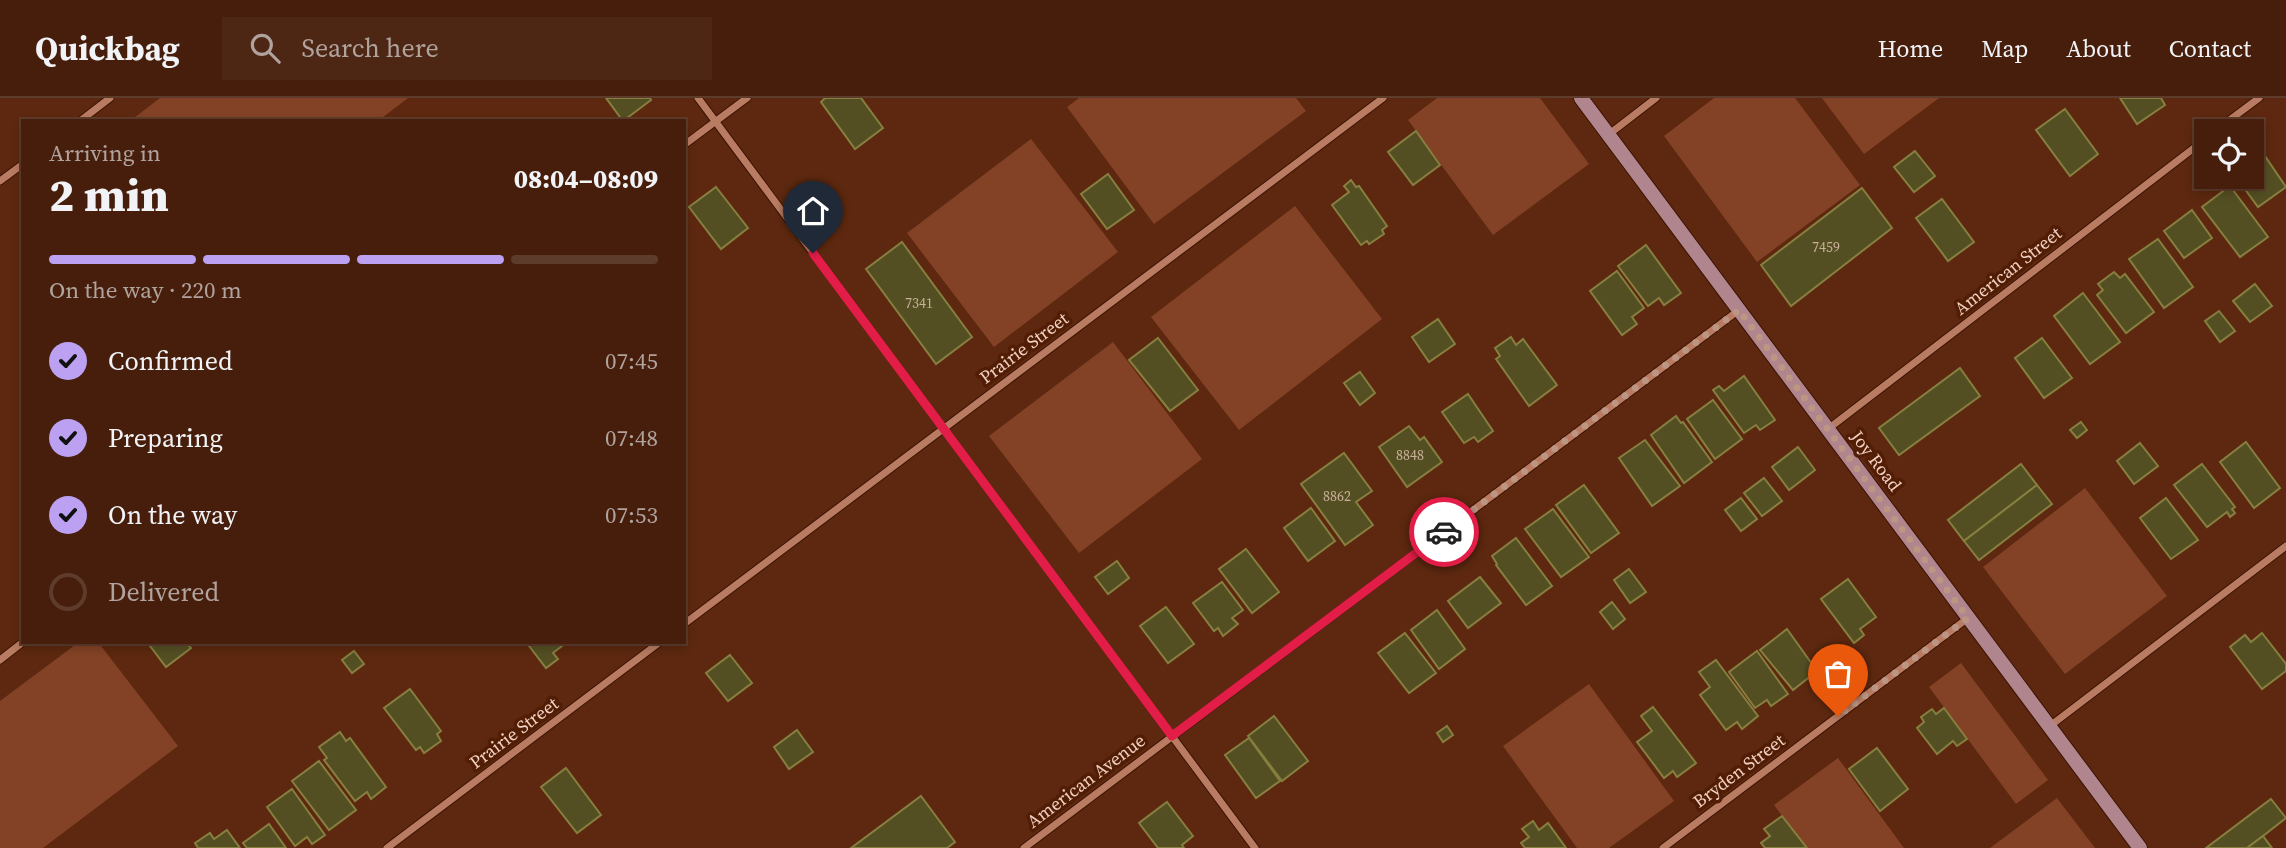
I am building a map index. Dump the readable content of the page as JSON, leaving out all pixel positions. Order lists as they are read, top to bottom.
{
  "streets": {
    "street": [
      "American Street",
      "Prairie Street",
      "Joy Road",
      "Bryden Street",
      "American Avenue"
    ]
  },
  "crossings": [
    ["American Street", "Joy Road"],
    ["Joy Road", "Bryden Street"],
    ["Joy Road", "American Avenue"]
  ],
  "house_numbers": [
    "7459",
    "7341",
    "8848",
    "8862"
  ],
  "page": {
    "header": "Quickbag",
    "search": "Search here",
    "nav": [
      "Home",
      "Map",
      "About",
      "Contact"
    ],
    "heading": ["2 min", "Arriving in", "08:04–08:09"],
    "bar": "On the way · 220 m",
    "list": [
      ["Confirmed", "07:45"],
      ["Preparing", "07:48"],
      ["On the way", "07:53"],
      "Delivered"
    ]
  }
}
